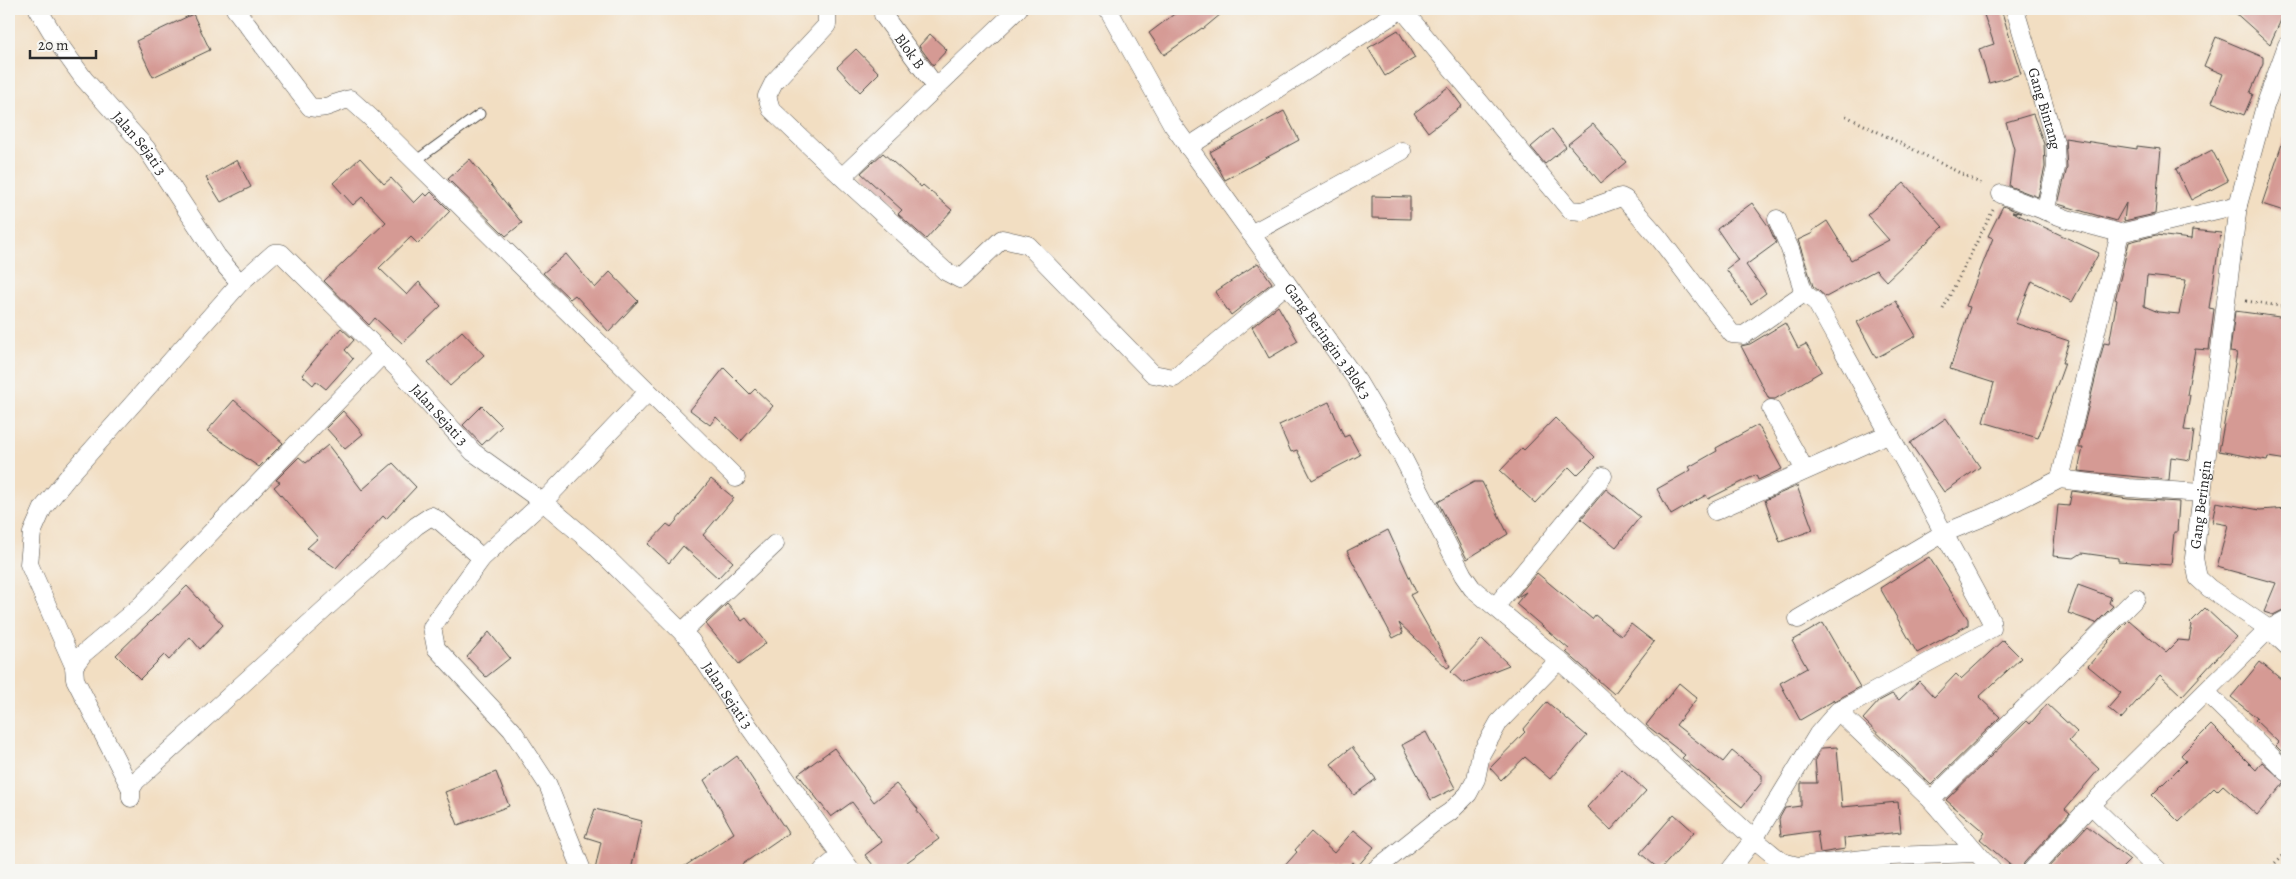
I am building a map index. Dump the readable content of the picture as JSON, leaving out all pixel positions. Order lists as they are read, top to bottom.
{
  "streets": {
    "street": [
      "Blok B",
      "Gang Bintang",
      "Jalan Sejati 3",
      "Gang Beringin 3 Blok 3",
      "Gang Beringin"
    ]
  },
  "scale_bar": "20 m"
}
